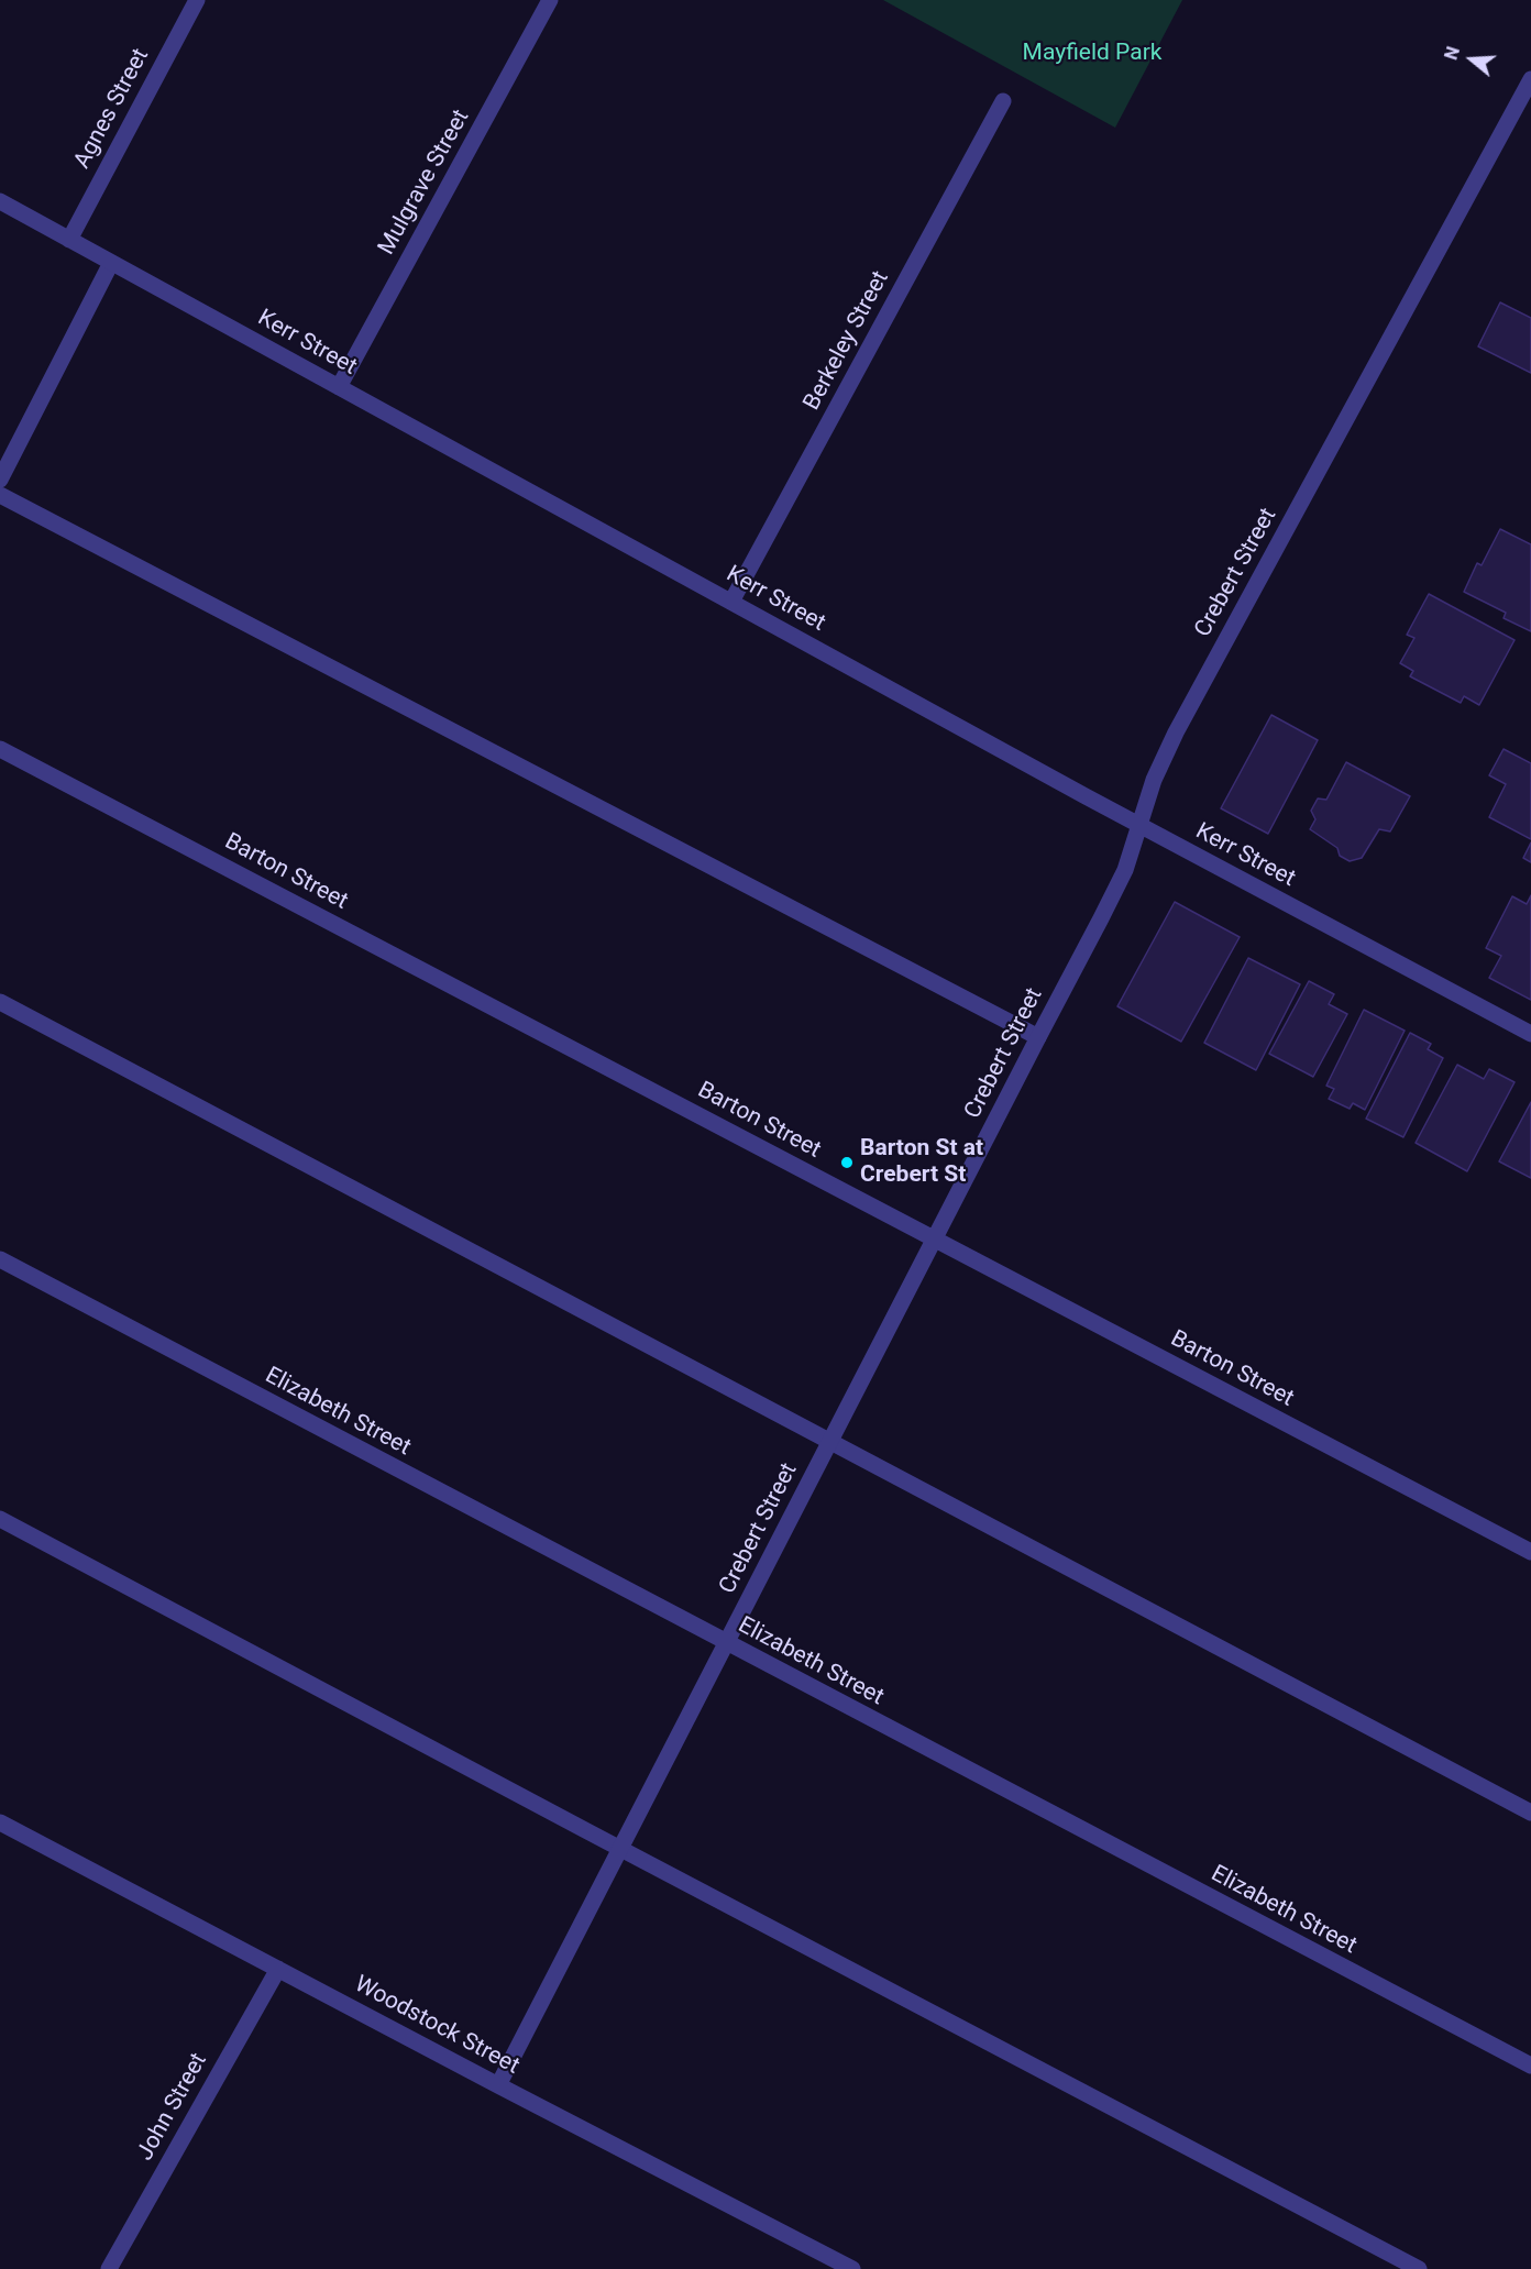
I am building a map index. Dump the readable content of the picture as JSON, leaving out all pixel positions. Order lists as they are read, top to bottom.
{
  "streets": {
    "street": [
      "Agnes Street",
      "Mulgrave Street",
      "Berkeley Street",
      "Kerr Street",
      "Crebert Street",
      "Barton Street",
      "Elizabeth Street",
      "Woodstock Street",
      "John Street"
    ]
  },
  "crossings": [
    ["Agnes Street", "Kerr Street"],
    ["Mulgrave Street", "Kerr Street"],
    ["Berkeley Street", "Kerr Street"],
    ["Kerr Street", "Crebert Street"],
    ["Crebert Street", "Barton Street"],
    ["Crebert Street", "Elizabeth Street"],
    ["Crebert Street", "Woodstock Street"],
    ["Woodstock Street", "John Street"]
  ],
  "parks": ["Mayfield Park"],
  "places": ["Barton St at Crebert St"],
  "north": "left"
}
